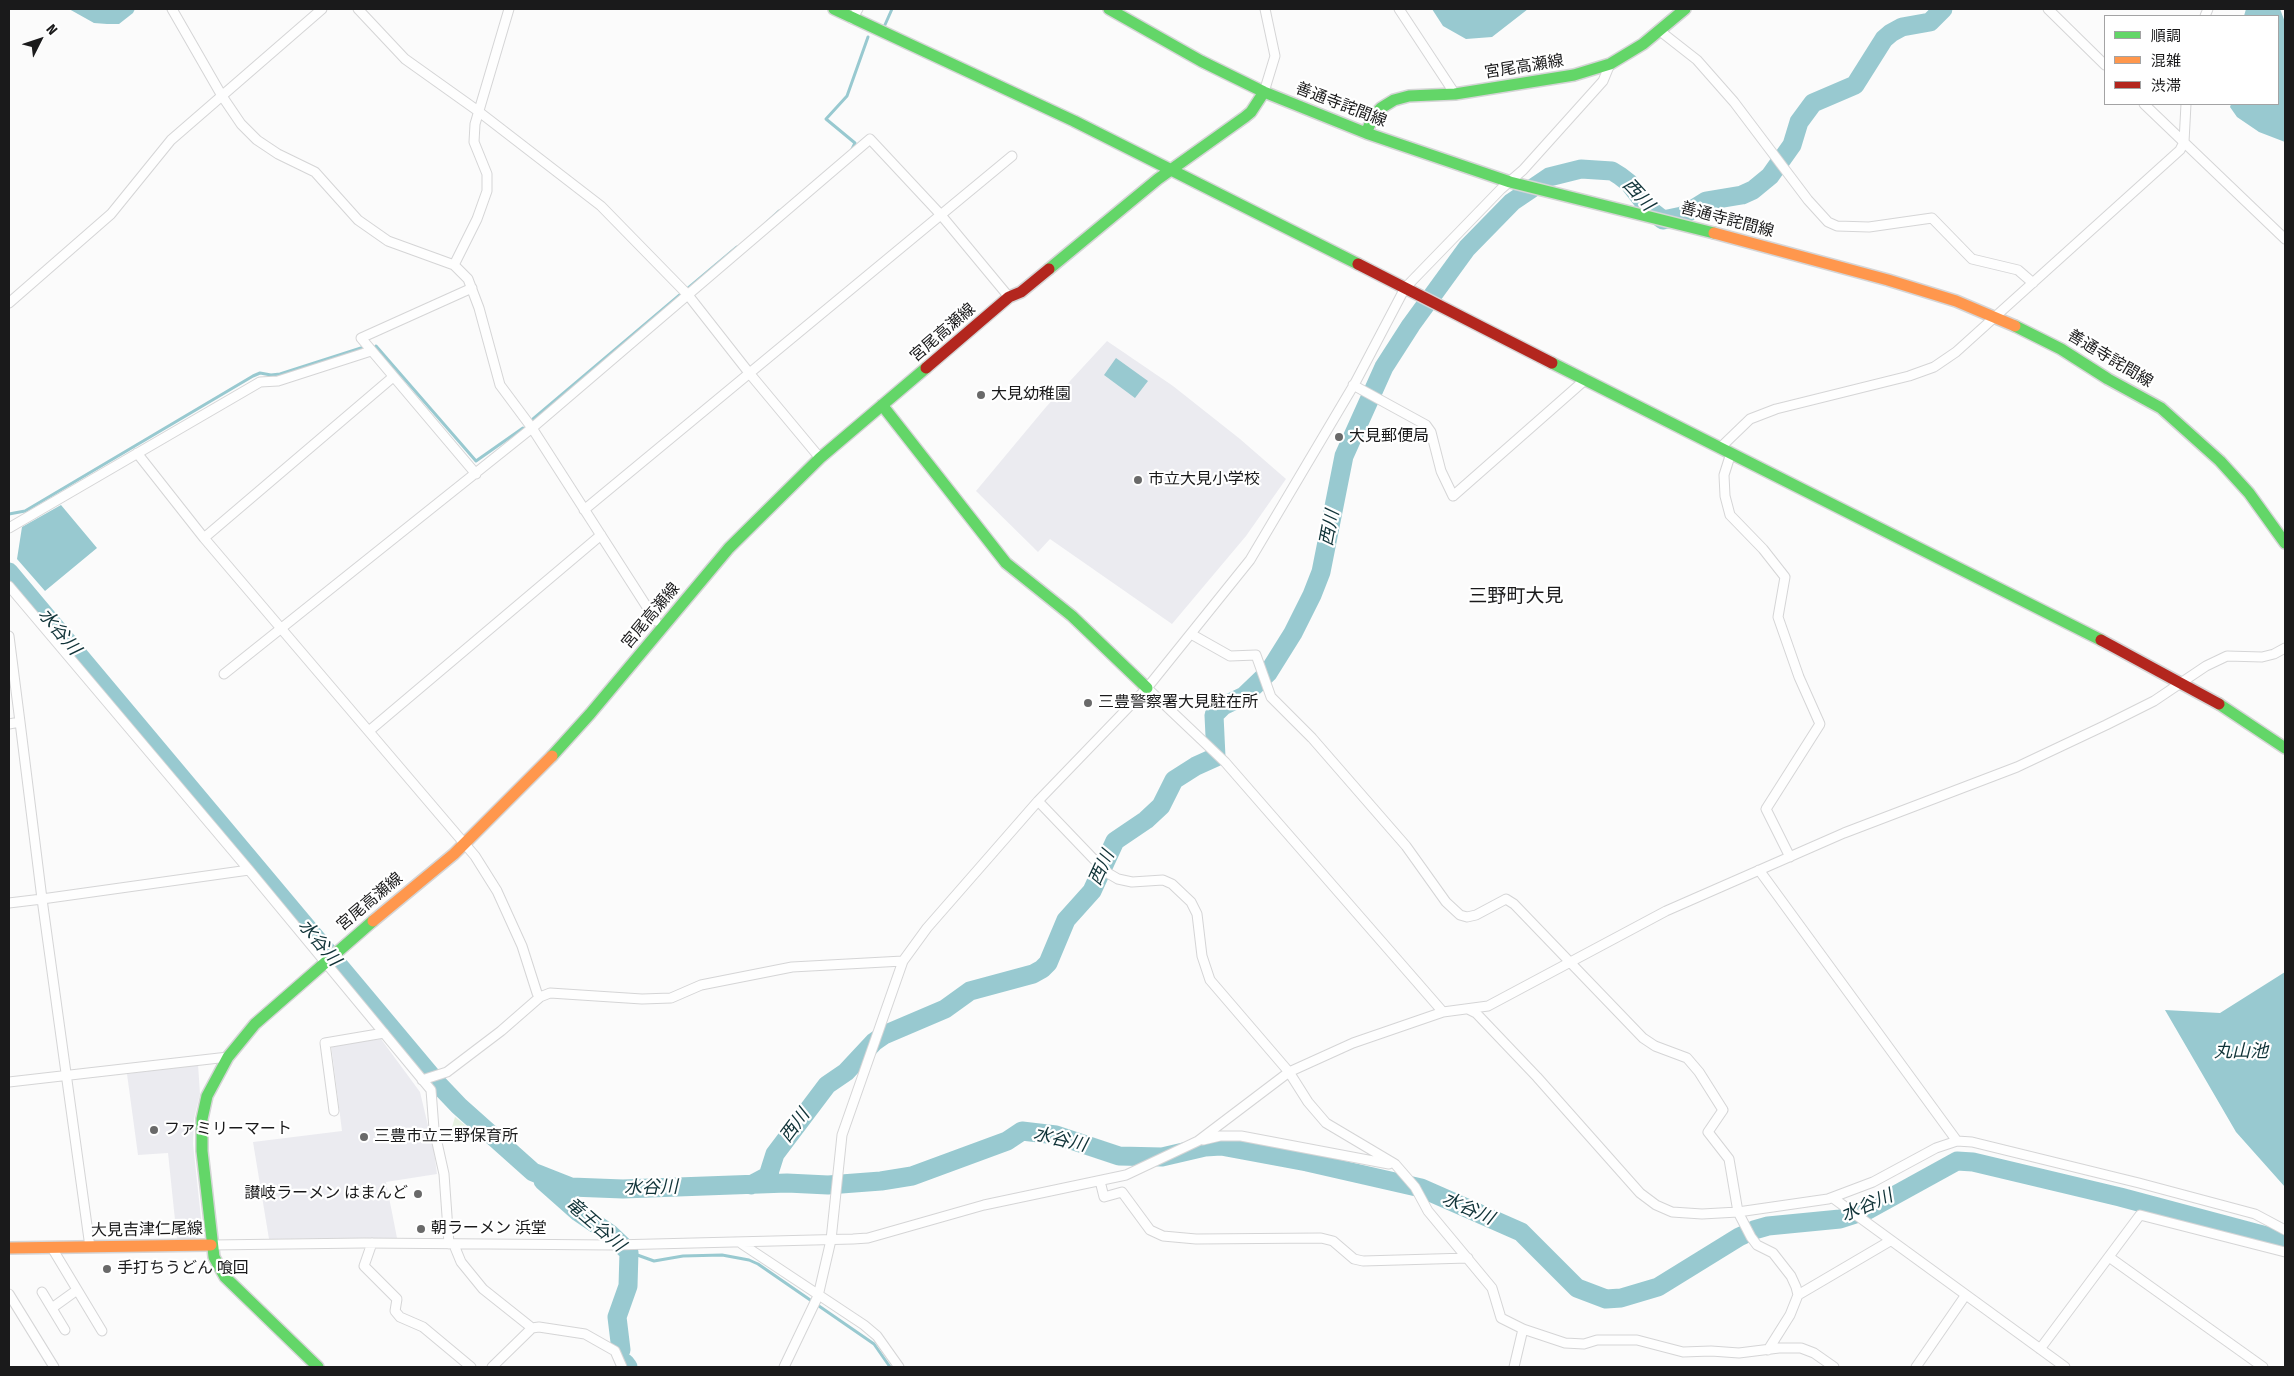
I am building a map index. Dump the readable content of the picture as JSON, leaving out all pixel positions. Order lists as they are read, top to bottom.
{
  "streets": {
    "main road": ["宮尾高瀬線", "善通寺詫間線", "大見吉津仁尾線"]
  },
  "crossings": [
    ["宮尾高瀬線", "善通寺詫間線"],
    ["宮尾高瀬線", "大見吉津仁尾線"]
  ],
  "districts": ["三野町大見"],
  "water": [
    "西川",
    "水谷川",
    "丸山池",
    "竜王谷川"
  ],
  "places": [
    "大見幼稚園",
    "大見郵便局",
    "市立大見小学校",
    "三豊警察署大見駐在所",
    "ファミリーマート",
    "三豊市立三野保育所",
    "讃岐ラーメン はまんど",
    "朝ラーメン 浜堂",
    "手打ちうどん 喰回"
  ],
  "legend": ["順調", "混雑", "渋滞"],
  "north": "top right"
}
